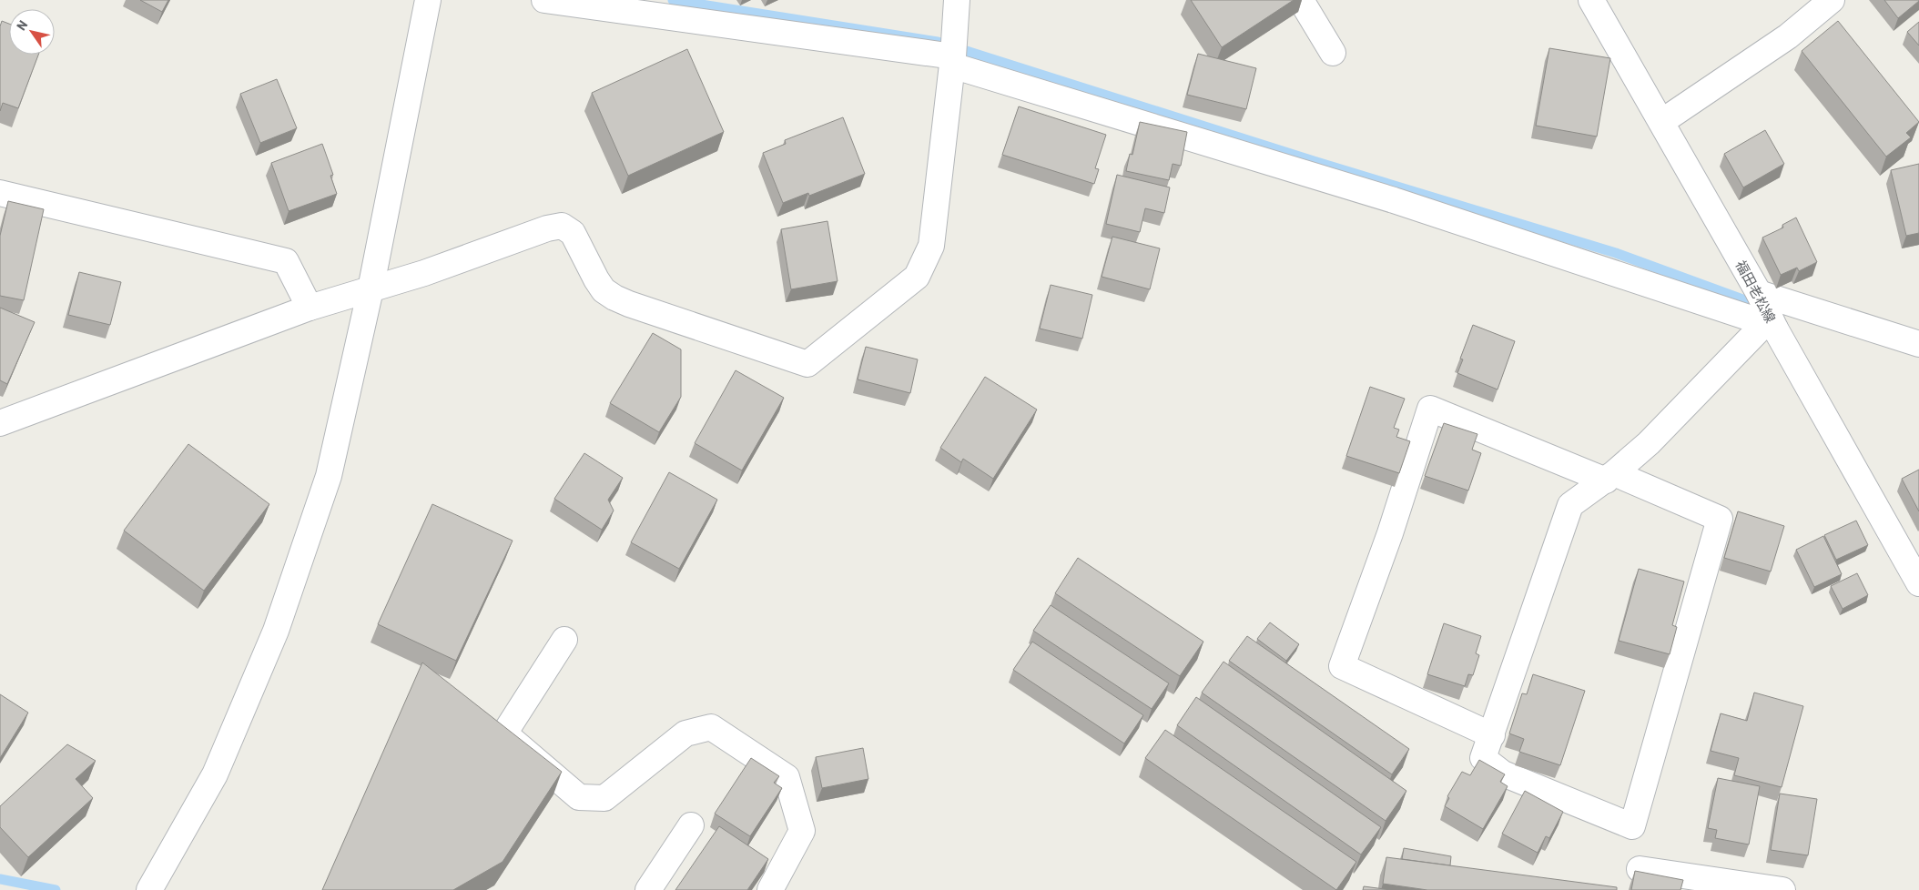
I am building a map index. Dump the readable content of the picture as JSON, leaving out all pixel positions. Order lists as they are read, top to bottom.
{
  "streets": {
    "street": ["福田老松線"]
  },
  "north": "top left"
}
